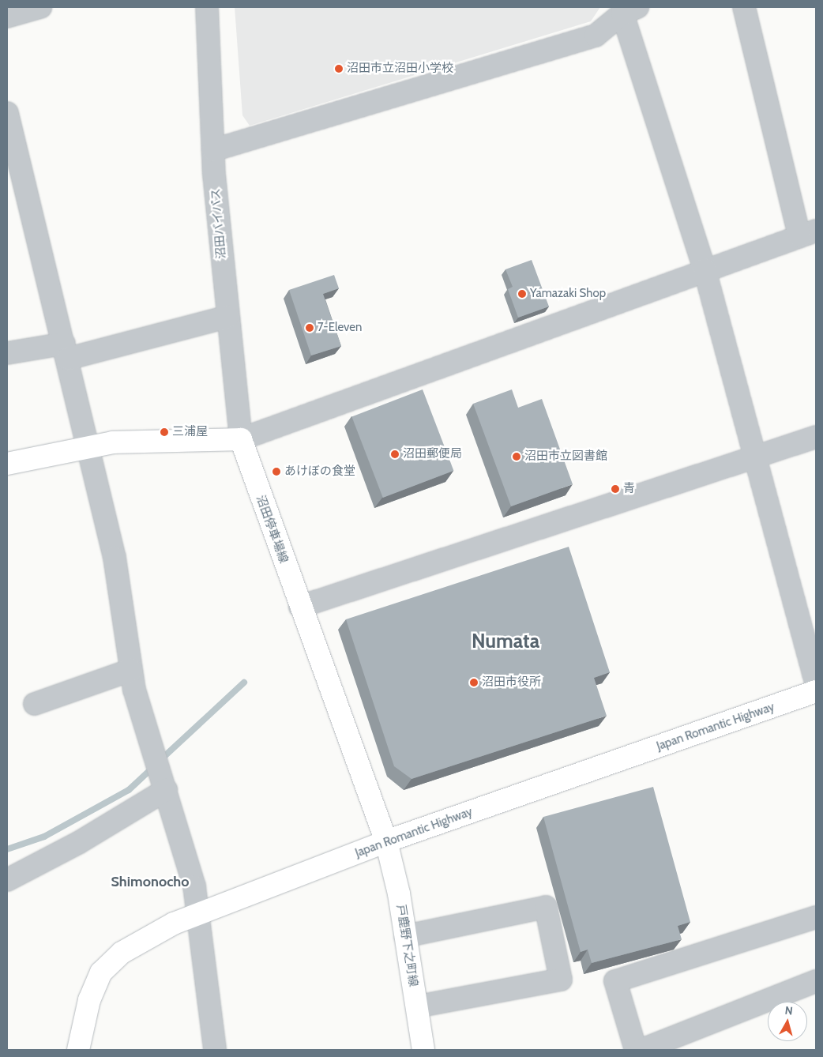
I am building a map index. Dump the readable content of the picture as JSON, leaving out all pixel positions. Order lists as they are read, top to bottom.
{
  "streets": {
    "main road": ["沼田停車場線", "Japan Romantic Highway", "戸鹿野下之町線"],
    "street": ["沼田バイパス"]
  },
  "crossings": [
    ["沼田バイパス", "沼田停車場線"],
    ["沼田停車場線", "Japan Romantic Highway"],
    ["沼田停車場線", "戸鹿野下之町線"],
    ["Japan Romantic Highway", "戸鹿野下之町線"]
  ],
  "districts": ["Numata", "Shimonocho"],
  "places": [
    "沼田市立沼田小学校",
    "Yamazaki Shop",
    "7-Eleven",
    "三浦屋",
    "沼田郵便局",
    "沼田市立図書館",
    "あけぼの食堂",
    "青",
    "沼田市役所"
  ],
  "north": "top"
}
